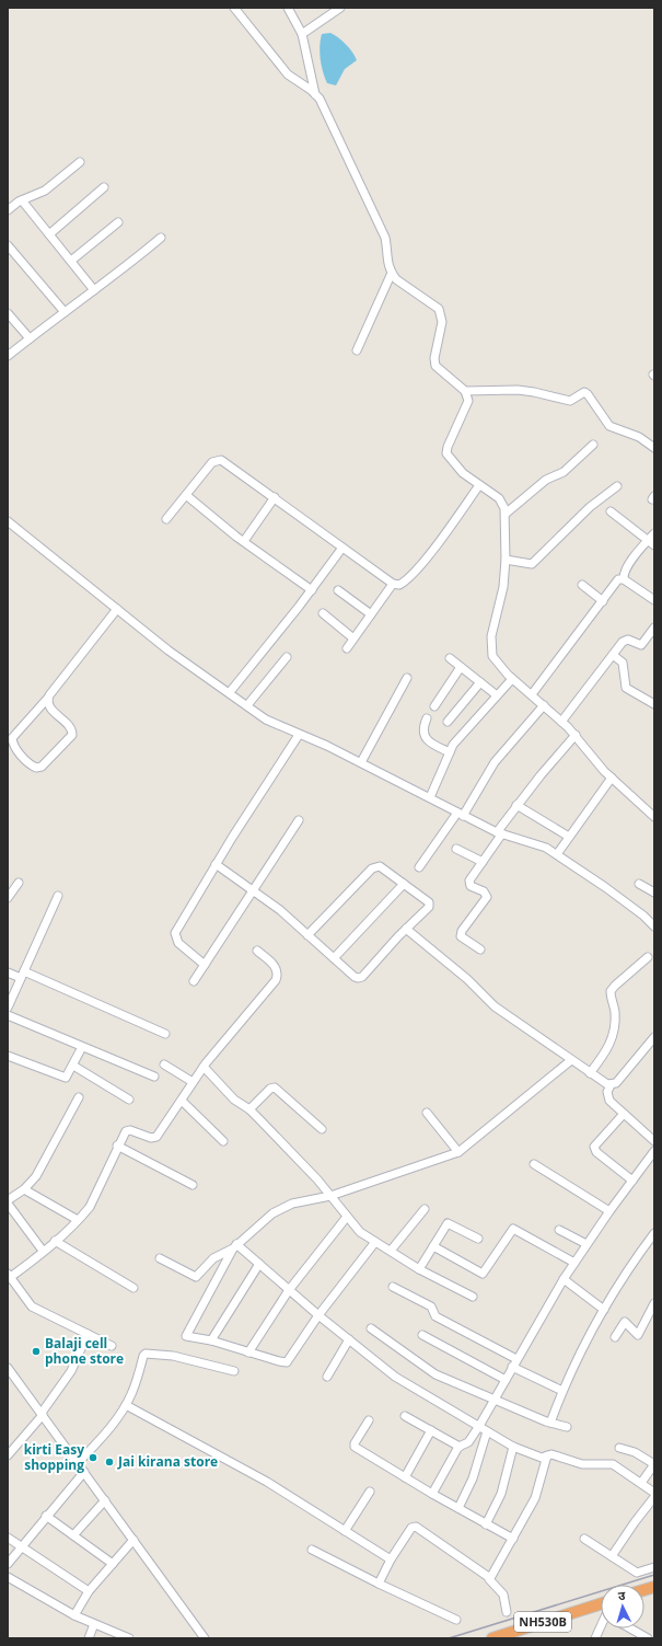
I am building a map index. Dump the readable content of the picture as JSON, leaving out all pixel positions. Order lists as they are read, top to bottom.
{
  "streets": {
    "highway": ["NH530B"]
  },
  "places": ["Balaji cell phone store", "kirti Easy shopping", "Jai kirana store"],
  "north": "top"
}
